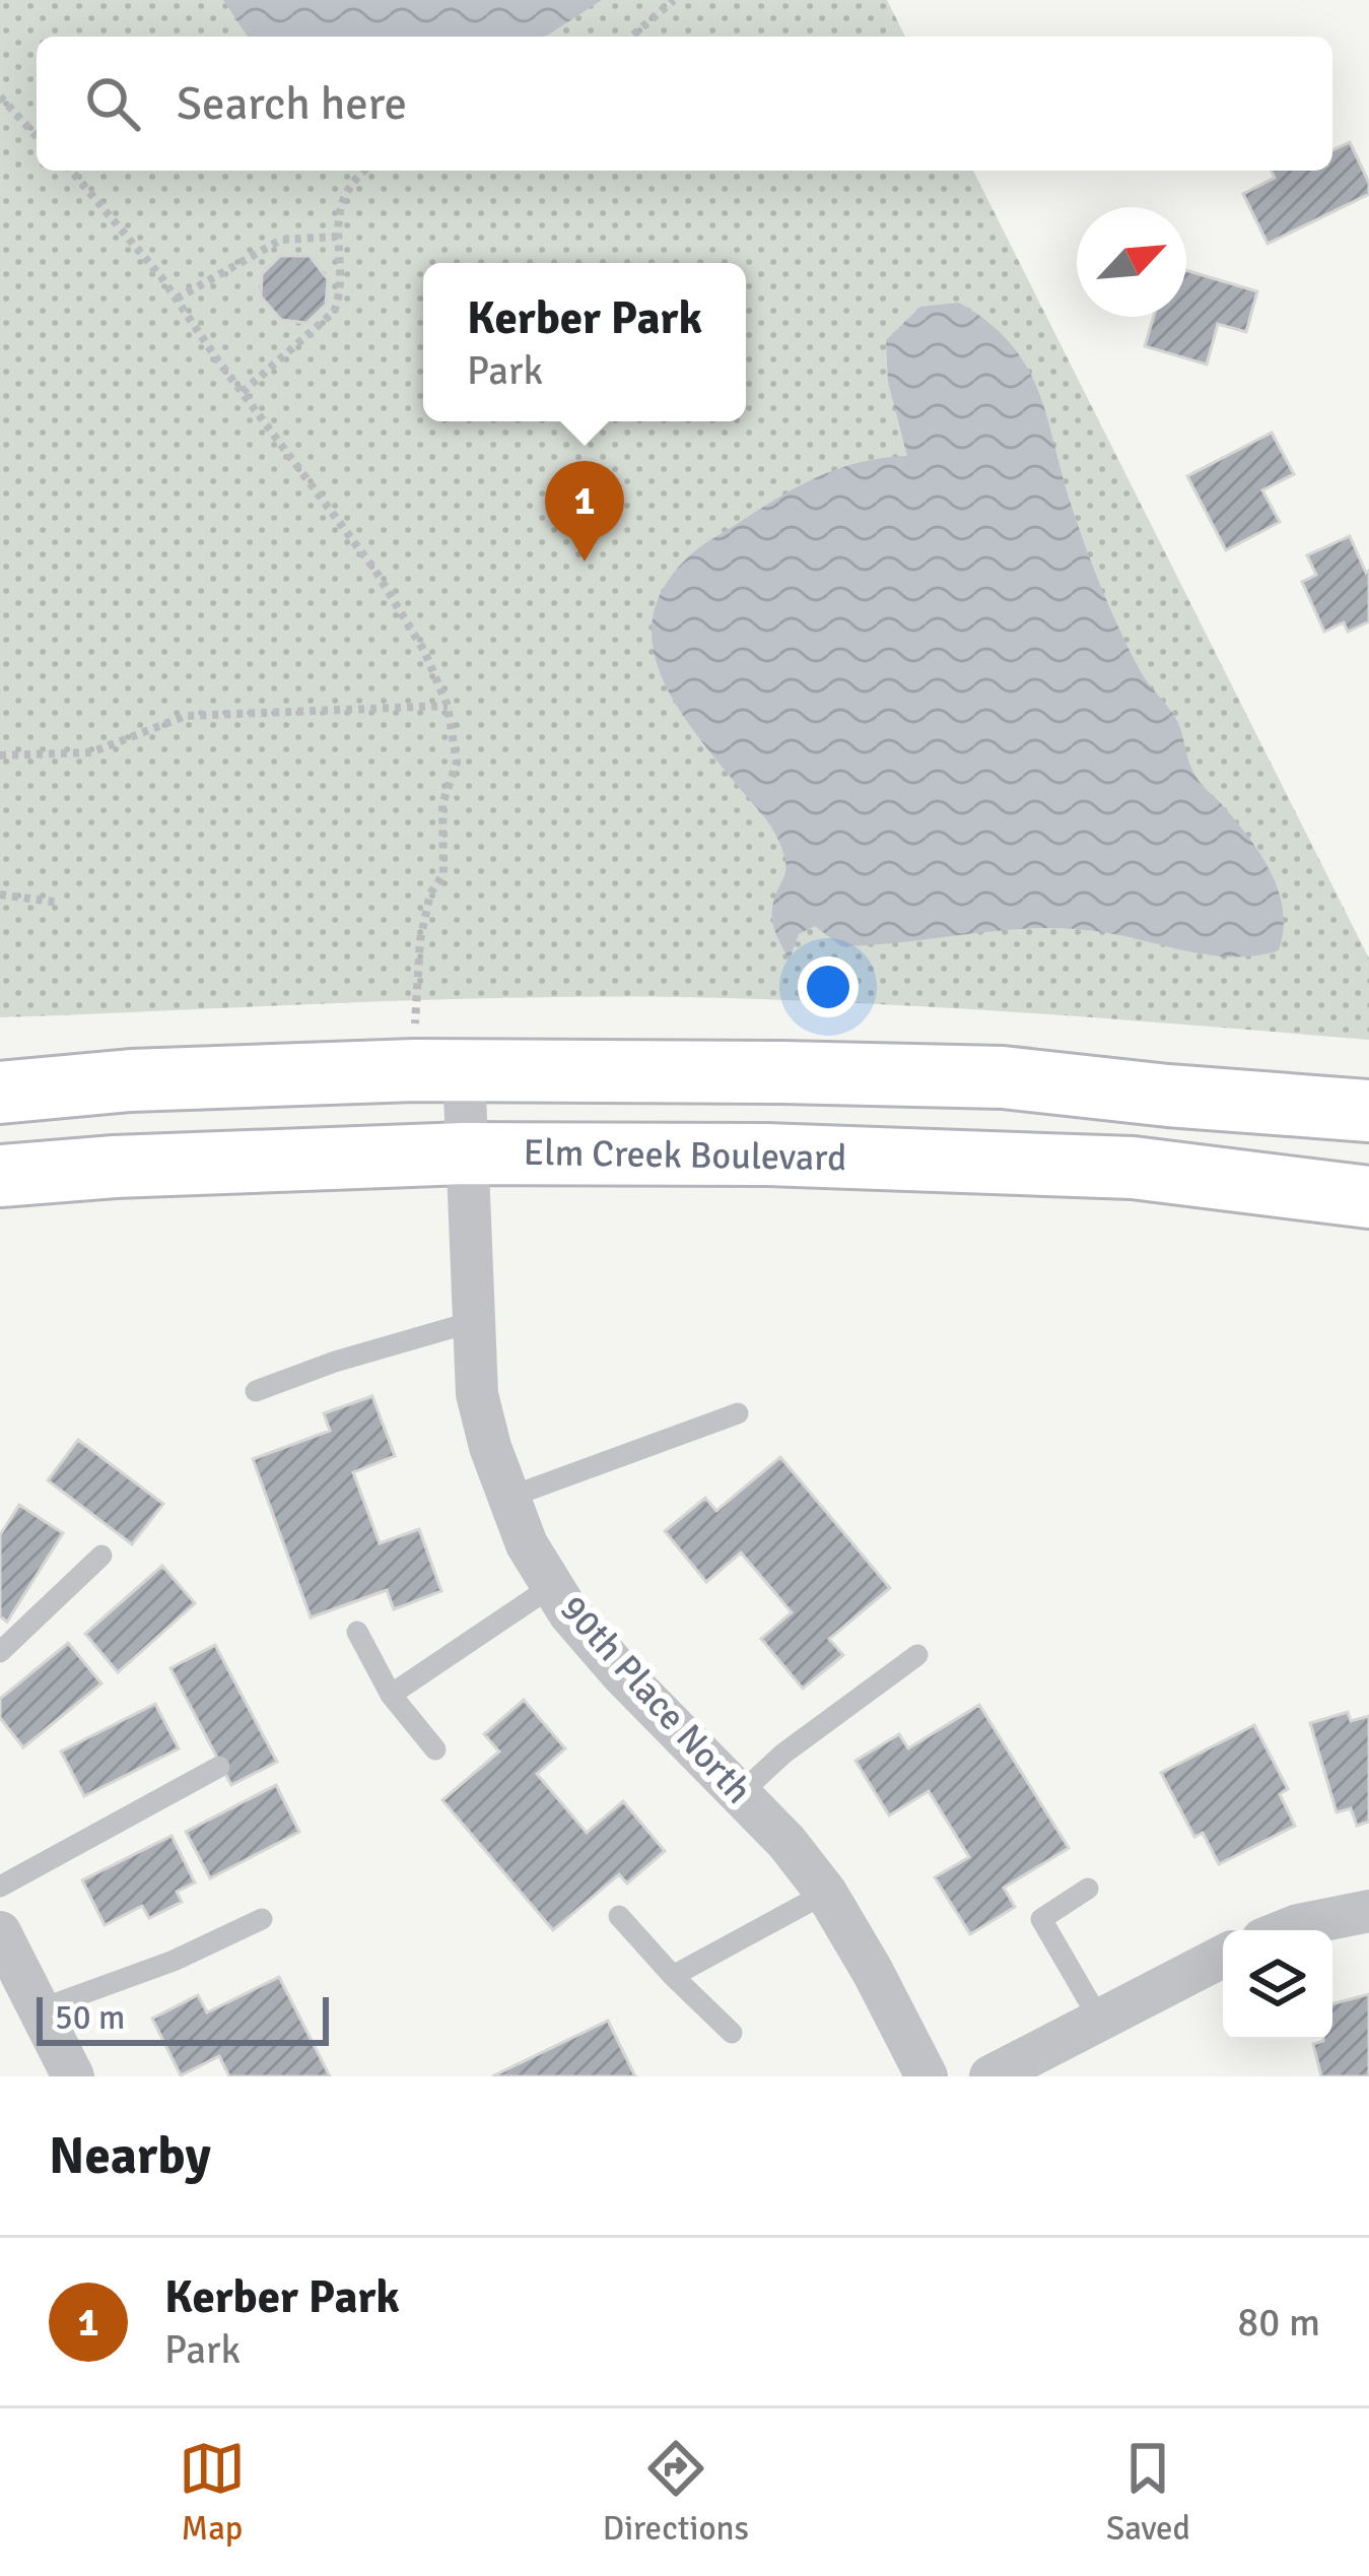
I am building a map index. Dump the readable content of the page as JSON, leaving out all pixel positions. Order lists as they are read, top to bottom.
{
  "streets": {
    "main road": ["Elm Creek Boulevard"],
    "street": ["90th Place North"]
  },
  "crossings": [
    ["Elm Creek Boulevard", "90th Place North"]
  ],
  "scale_bar": "50 m",
  "north": "top right",
  "page": {
    "search": "Search here",
    "popup": ["Kerber Park", "Park"],
    "pins": "1",
    "scale": "50 m",
    "heading": "Nearby",
    "list": [
      {
        "mark": "1",
        "name": "Kerber Park",
        "note": "Park",
        "value": "80 m"
      }
    ],
    "nav": ["Map", "Directions", "Saved"]
  }
}
